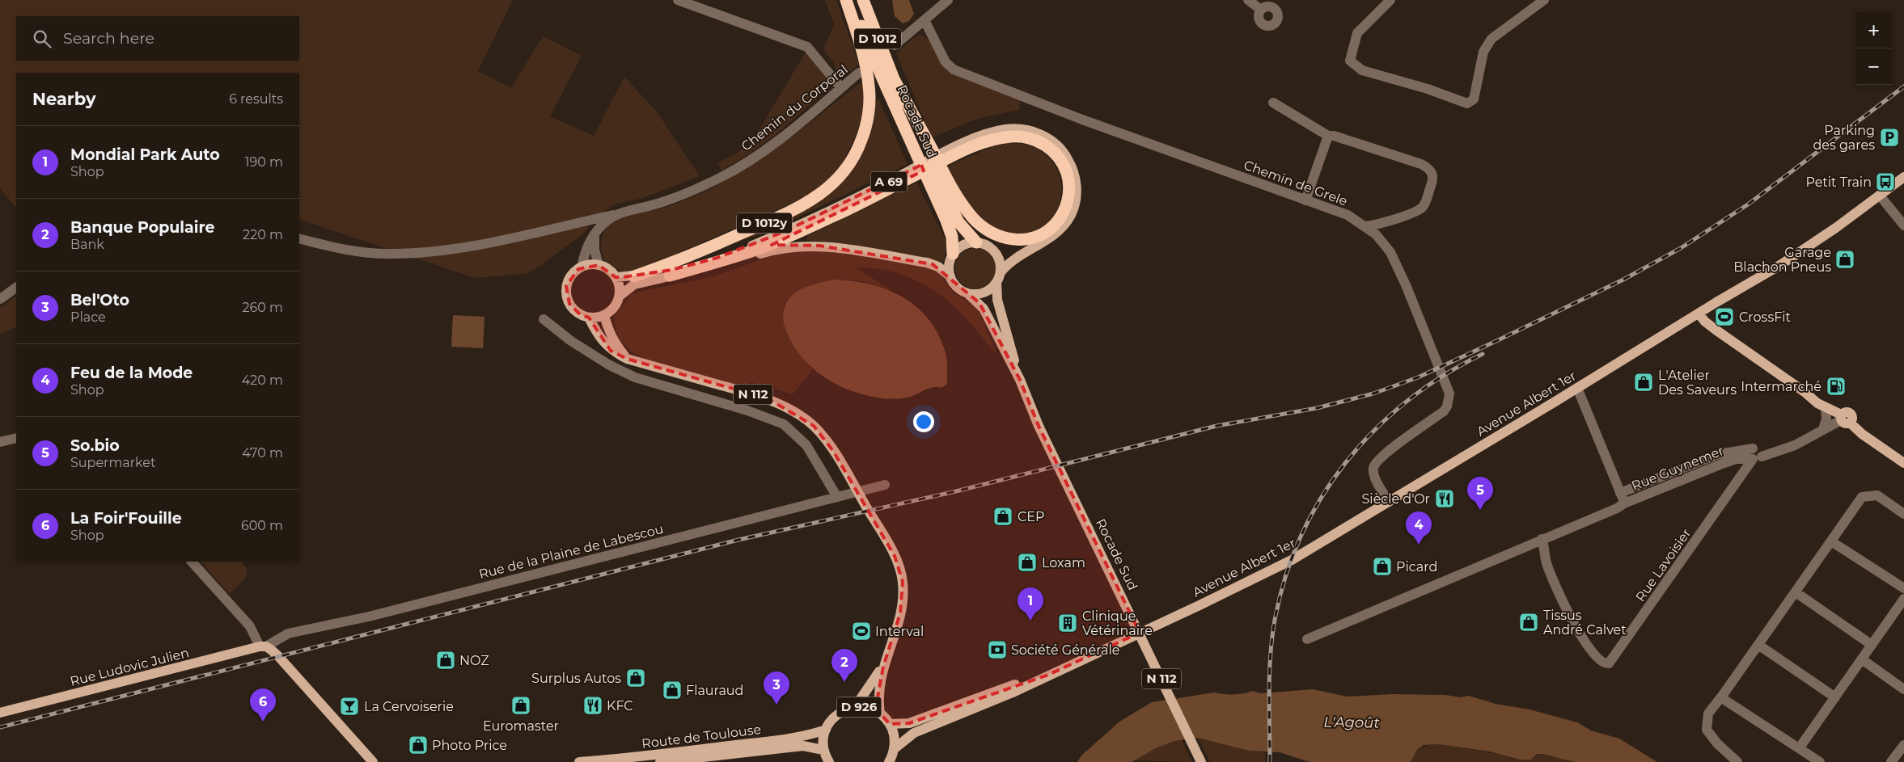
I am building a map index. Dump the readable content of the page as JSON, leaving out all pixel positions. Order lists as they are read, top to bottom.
{
  "streets": {
    "highway": [
      "D 1012",
      "Rocade Sud",
      "A 69",
      "D 1012y"
    ],
    "main road": [
      "N 112",
      "Avenue Albert 1er",
      "Rue Ludovic Julien",
      "D 926",
      "Route de Toulouse"
    ],
    "street": [
      "Chemin du Corporal",
      "Chemin de Grele",
      "Rue Guynemer",
      "Rue de la Plaine de Labescou",
      "Rue Lavoisier"
    ]
  },
  "crossings": [
    ["Chemin du Corporal", "N 112"],
    ["Rocade Sud", "A 69"],
    ["A 69", "D 1012y"],
    ["Chemin de Grele", "Avenue Albert 1er"],
    ["N 112", "D 926"],
    ["Avenue Albert 1er", "Rue Guynemer"],
    ["Rue Guynemer", "Rue Lavoisier"],
    ["Rue de la Plaine de Labescou", "Rue Ludovic Julien"],
    ["D 926", "Route de Toulouse"]
  ],
  "water": ["L'Agoût"],
  "places": {
    "parking": ["Parking des gares"],
    "bus stop": ["Petit Train"],
    "shop": [
      "Garage Blachon Pneus",
      "L'Atelier Des Saveurs",
      "CEP",
      "Loxam",
      "Picard",
      "Tissus André Calvet",
      "NOZ",
      "Surplus Autos",
      "Flauraud",
      "Euromaster",
      "Photo Price"
    ],
    "sports": ["CrossFit", "Interval"],
    "fuel station": ["Intermarché"],
    "restaurant": ["Siècle d'Or", "KFC"],
    "building": ["Clinique Vétérinaire"],
    "bank": ["Société Générale"],
    "bar": ["La Cervoiserie"]
  },
  "page": {
    "map_buttons": ["+", "−"],
    "search": "Search here",
    "heading": ["Nearby", "6 results"],
    "list": [
      {
        "mark": "1",
        "name": "Mondial Park Auto",
        "note": "Shop",
        "value": "190 m"
      },
      {
        "mark": "2",
        "name": "Banque Populaire",
        "note": "Bank",
        "value": "220 m"
      },
      {
        "mark": "3",
        "name": "Bel'Oto",
        "note": "Place",
        "value": "260 m"
      },
      {
        "mark": "4",
        "name": "Feu de la Mode",
        "note": "Shop",
        "value": "420 m"
      },
      {
        "mark": "5",
        "name": "So.bio",
        "note": "Supermarket",
        "value": "470 m"
      },
      {
        "mark": "6",
        "name": "La Foir'Fouille",
        "note": "Shop",
        "value": "600 m"
      }
    ],
    "pins": [
      "5",
      "4",
      "1",
      "2",
      "3",
      "6"
    ]
  }
}
